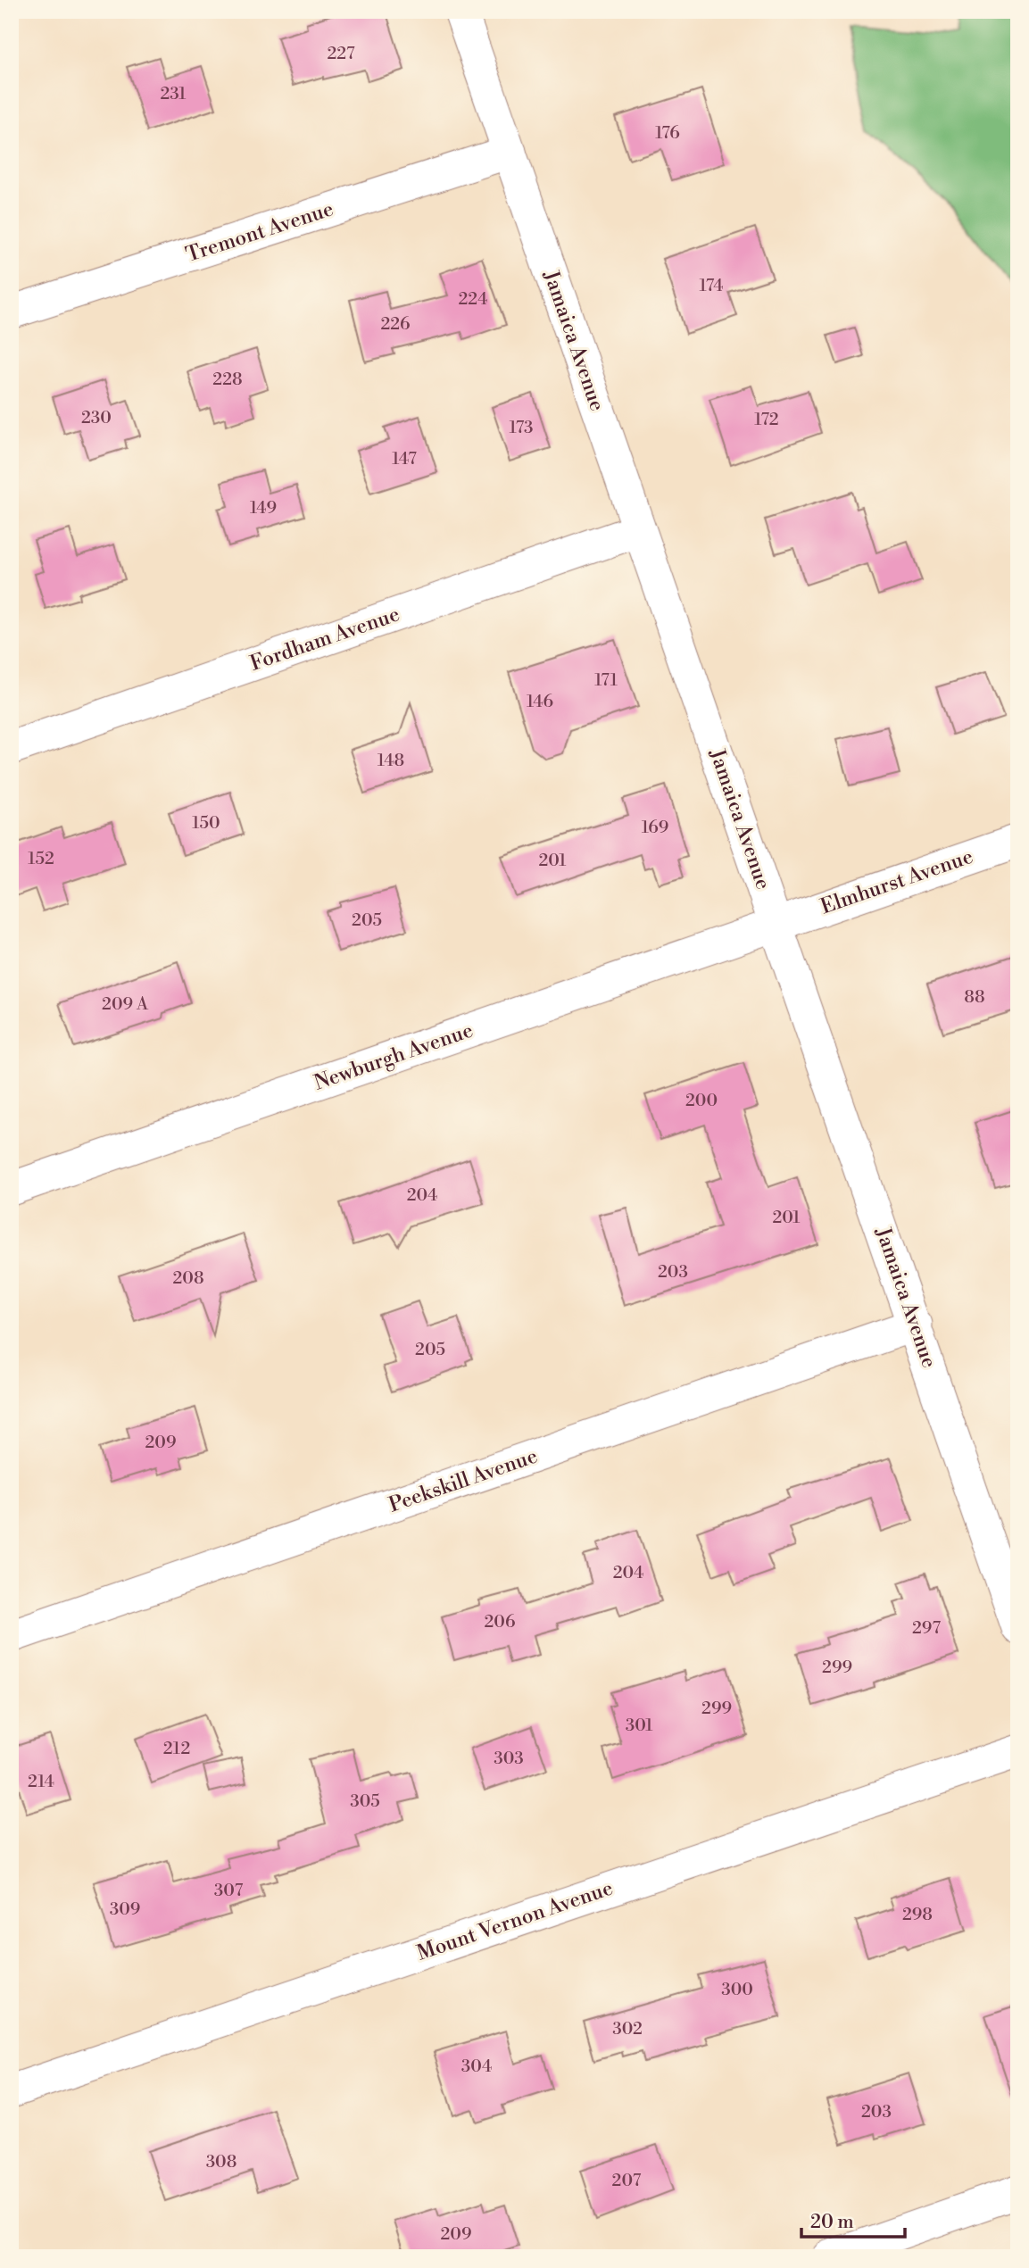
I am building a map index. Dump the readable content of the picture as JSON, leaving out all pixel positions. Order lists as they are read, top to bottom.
{
  "streets": {
    "street": [
      "Tremont Avenue",
      "Jamaica Avenue",
      "Fordham Avenue",
      "Elmhurst Avenue",
      "Newburgh Avenue",
      "Peekskill Avenue",
      "Mount Vernon Avenue"
    ]
  },
  "crossings": [
    ["Tremont Avenue", "Jamaica Avenue"],
    ["Jamaica Avenue", "Fordham Avenue"],
    ["Jamaica Avenue", "Elmhurst Avenue"],
    ["Jamaica Avenue", "Newburgh Avenue"],
    ["Jamaica Avenue", "Peekskill Avenue"],
    ["Elmhurst Avenue", "Newburgh Avenue"]
  ],
  "house_numbers": [
    "227",
    "231",
    "176",
    "174",
    "224",
    "226",
    "228",
    "230",
    "172",
    "173",
    "147",
    "149",
    "171",
    "146",
    "148",
    "150",
    "169",
    "152",
    "201",
    "205",
    "88",
    "209 A",
    "200",
    "204",
    "201",
    "203",
    "208",
    "205",
    "209",
    "204",
    "206",
    "297",
    "299",
    "299",
    "301",
    "212",
    "303",
    "214",
    "305",
    "307",
    "309",
    "298",
    "300",
    "302",
    "304",
    "203",
    "308",
    "207",
    "209"
  ],
  "scale_bar": "20 m"
}
